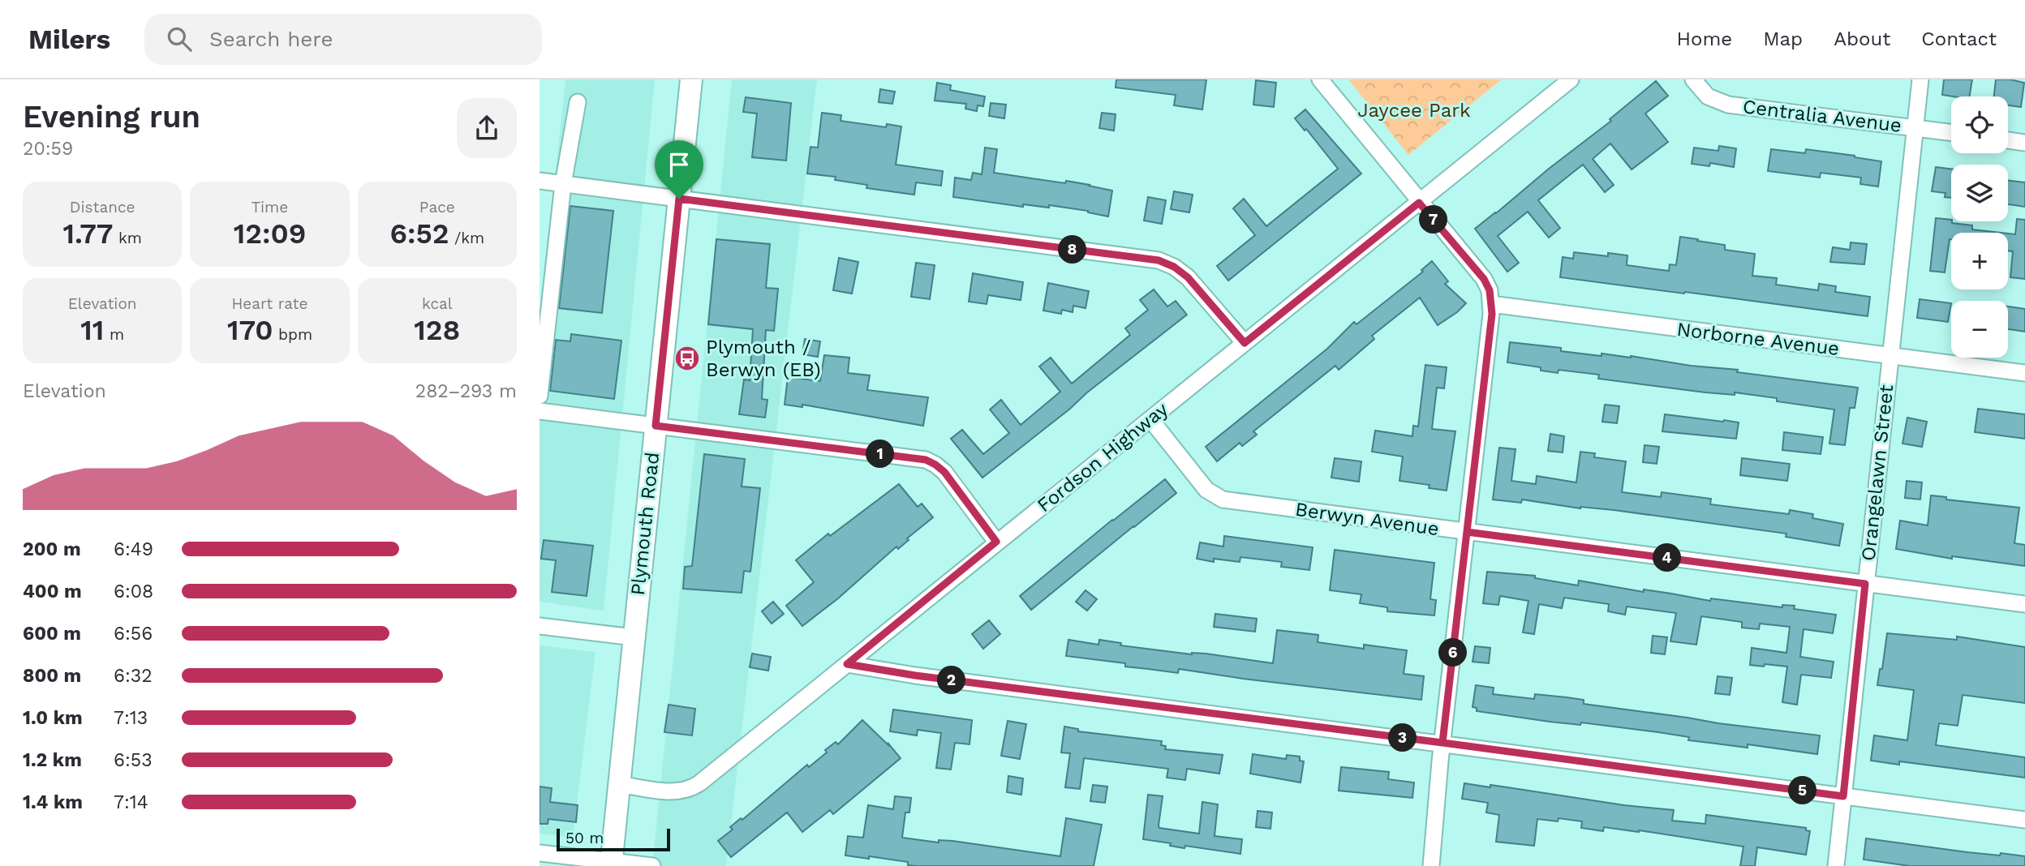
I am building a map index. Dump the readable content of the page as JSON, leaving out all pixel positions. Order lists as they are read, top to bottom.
{
  "streets": {
    "main road": ["Plymouth Road"],
    "street": [
      "Centralia Avenue",
      "Norborne Avenue",
      "Fordson Highway",
      "Orangelawn Street",
      "Berwyn Avenue"
    ]
  },
  "crossings": [
    ["Centralia Avenue", "Orangelawn Street"],
    ["Norborne Avenue", "Orangelawn Street"],
    ["Fordson Highway", "Berwyn Avenue"],
    ["Fordson Highway", "Plymouth Road"],
    ["Orangelawn Street", "Berwyn Avenue"]
  ],
  "parks": ["Jaycee Park"],
  "places": {
    "bus stop": ["Plymouth / Berwyn (EB)"]
  },
  "scale_bar": "50 m",
  "page": {
    "header": "Milers",
    "search": "Search here",
    "nav": [
      "Home",
      "Map",
      "About",
      "Contact"
    ],
    "heading": ["Evening run", "20:59"],
    "map_buttons": ["+", "−"],
    "stats": [
      ["Distance", "1.77 km"],
      ["Time", "12:09"],
      ["Pace", "6:52 /km"],
      ["Elevation", "11 m"],
      ["Heart rate", "170 bpm"],
      ["kcal", "128"]
    ],
    "pins": [
      "7",
      "8",
      "1",
      "4",
      "6",
      "2",
      "3",
      "5"
    ],
    "chart": ["Elevation", "282–293 m"],
    "list": [
      {
        "name": "200 m",
        "note": "6:49"
      },
      {
        "name": "400 m",
        "note": "6:08"
      },
      {
        "name": "600 m",
        "note": "6:56"
      },
      {
        "name": "800 m",
        "note": "6:32"
      },
      {
        "name": "1.0 km",
        "note": "7:13"
      },
      {
        "name": "1.2 km",
        "note": "6:53"
      },
      {
        "name": "1.4 km",
        "note": "7:14"
      }
    ],
    "scale": "50 m"
  }
}
